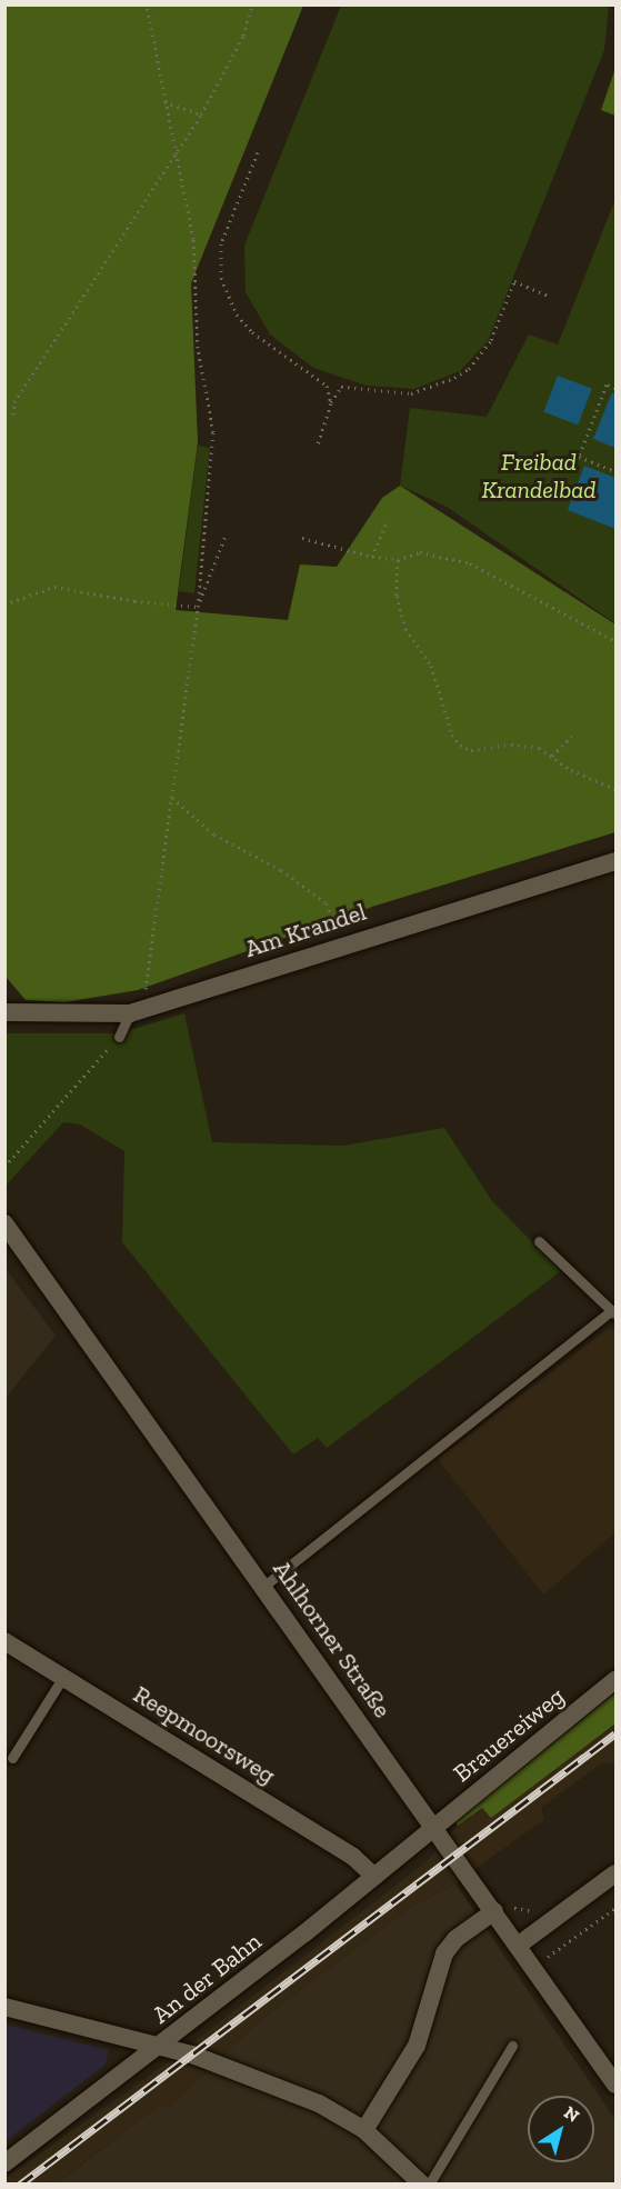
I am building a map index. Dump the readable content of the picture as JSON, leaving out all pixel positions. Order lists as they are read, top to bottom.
{
  "streets": {
    "street": [
      "Am Krandel",
      "Ahlhorner Straße",
      "Reepmoorsweg",
      "Brauereiweg",
      "An der Bahn"
    ]
  },
  "crossings": [
    ["Ahlhorner Straße", "Brauereiweg"],
    ["Ahlhorner Straße", "An der Bahn"],
    ["Reepmoorsweg", "An der Bahn"],
    ["Brauereiweg", "An der Bahn"]
  ],
  "parks": ["Freibad Krandelbad"],
  "north": "top right"
}
